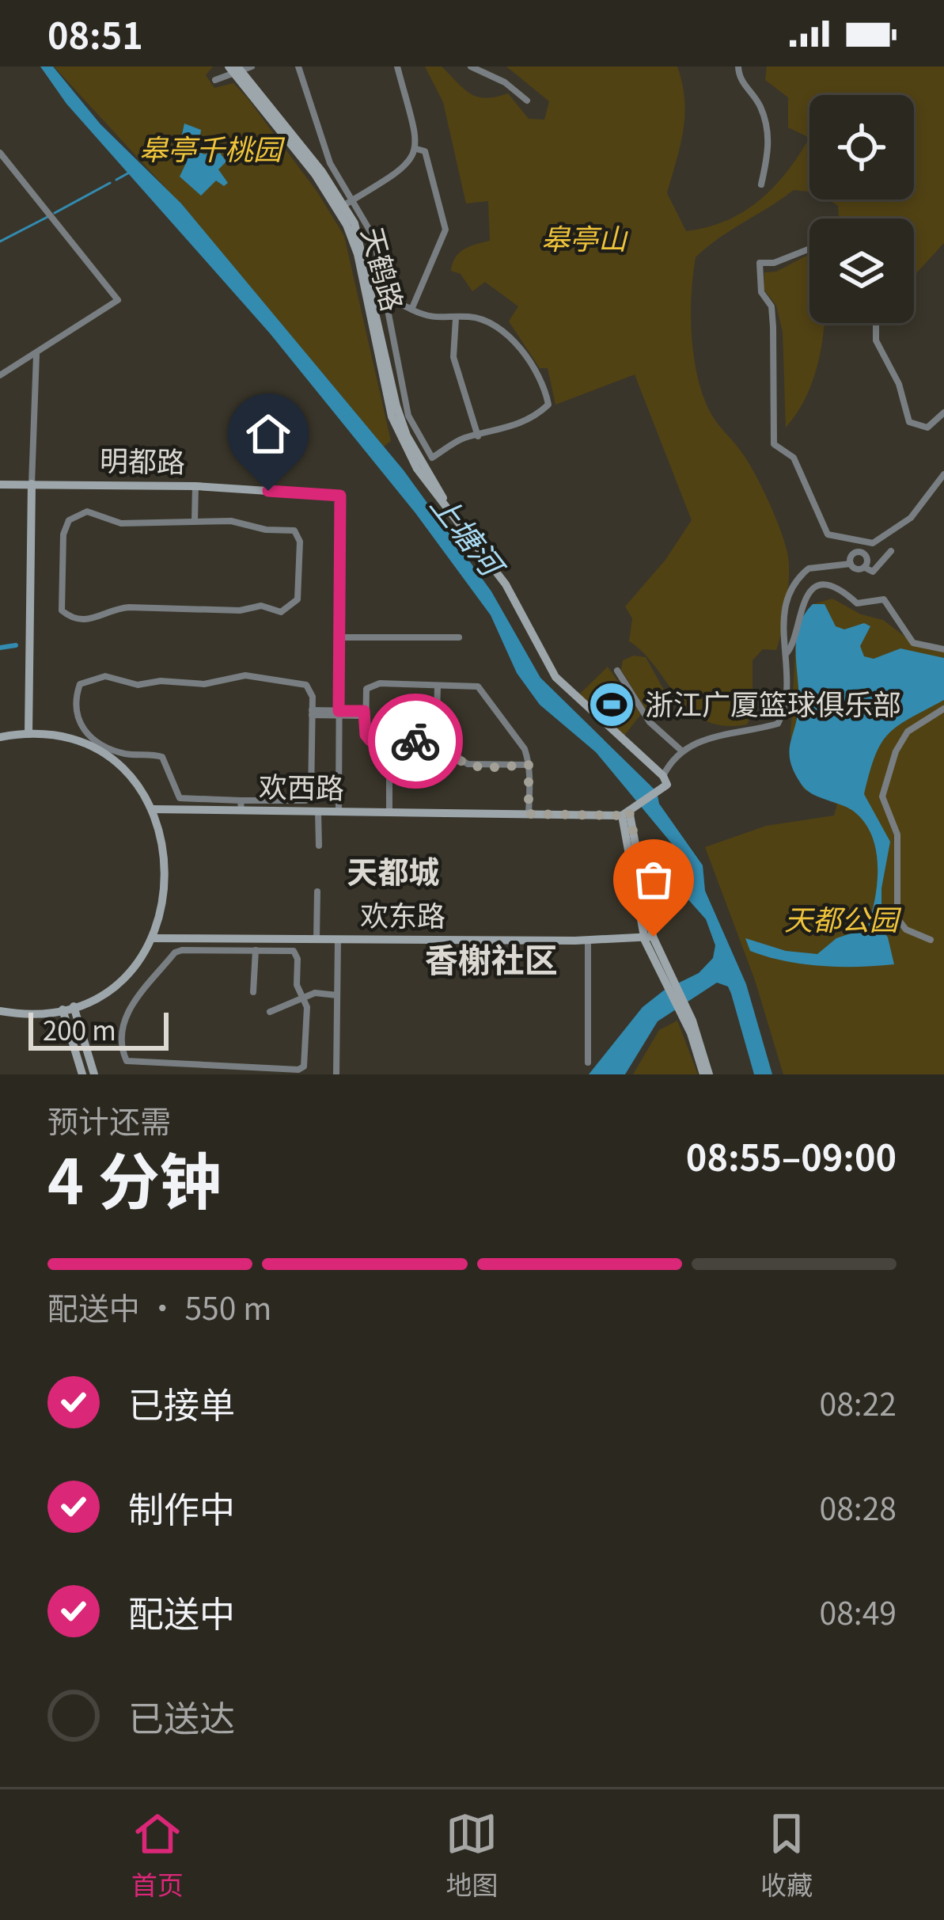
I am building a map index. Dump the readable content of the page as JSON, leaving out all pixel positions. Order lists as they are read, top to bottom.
{
  "streets": {
    "main road": [
      "天鹤路",
      "明都路",
      "欢西路",
      "欢东路"
    ]
  },
  "districts": ["天都城", "香榭社区"],
  "water": ["上塘河"],
  "parks": ["皋亭千桃园", "皋亭山", "天都公园"],
  "places": {
    "sports": ["浙江广厦篮球俱乐部"]
  },
  "scale_bar": "200 m",
  "page": {
    "status": "08:51",
    "scale": "200 m",
    "heading": ["4 分钟", "预计还需", "08:55–09:00"],
    "bar": "配送中 · 550 m",
    "list": [
      ["已接单", "08:22"],
      ["制作中", "08:28"],
      ["配送中", "08:49"],
      "已送达"
    ],
    "tabs": ["首页", "地图", "收藏"]
  }
}
